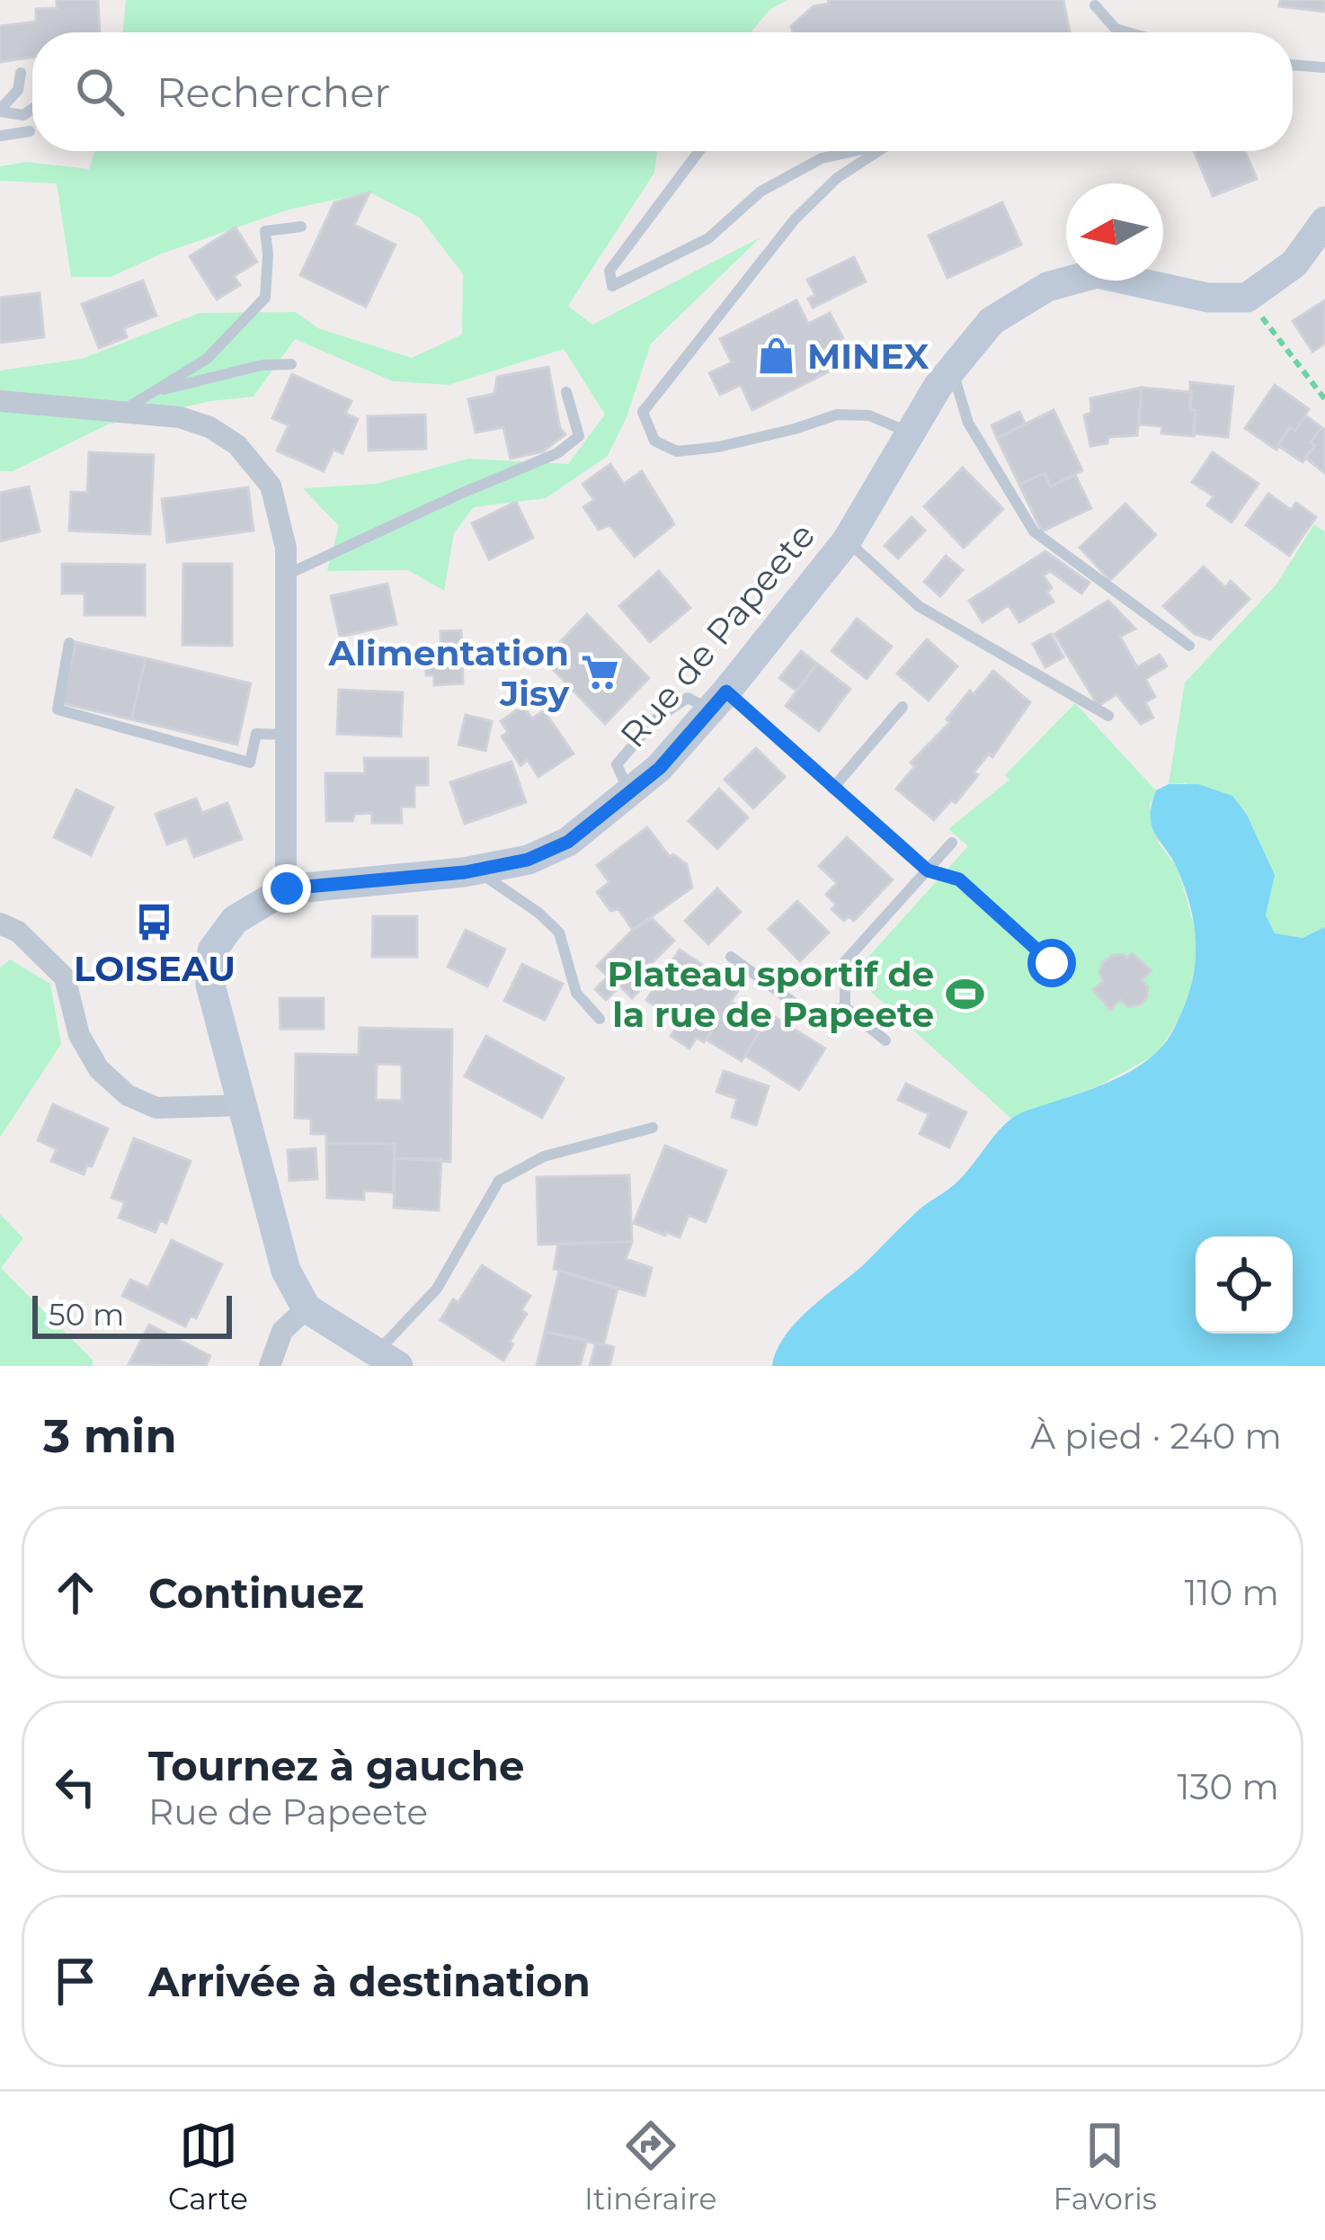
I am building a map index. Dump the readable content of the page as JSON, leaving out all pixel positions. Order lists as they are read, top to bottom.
{
  "streets": {
    "street": ["Rue de Papeete"]
  },
  "places": {
    "shop": ["MINEX"],
    "supermarket": ["Alimentation Jisy"],
    "bus stop": ["LOISEAU"],
    "sports": ["Plateau sportif de la rue de Papeete"]
  },
  "scale_bar": "50 m",
  "north": "left",
  "page": {
    "search": "Rechercher",
    "scale": "50 m",
    "heading": ["3 min", "À pied · 240 m"],
    "list": [
      ["Continuez", "110 m"],
      ["Tournez à gauche", "Rue de Papeete", "130 m"],
      "Arrivée à destination"
    ],
    "nav": ["Carte", "Itinéraire", "Favoris"]
  }
}
